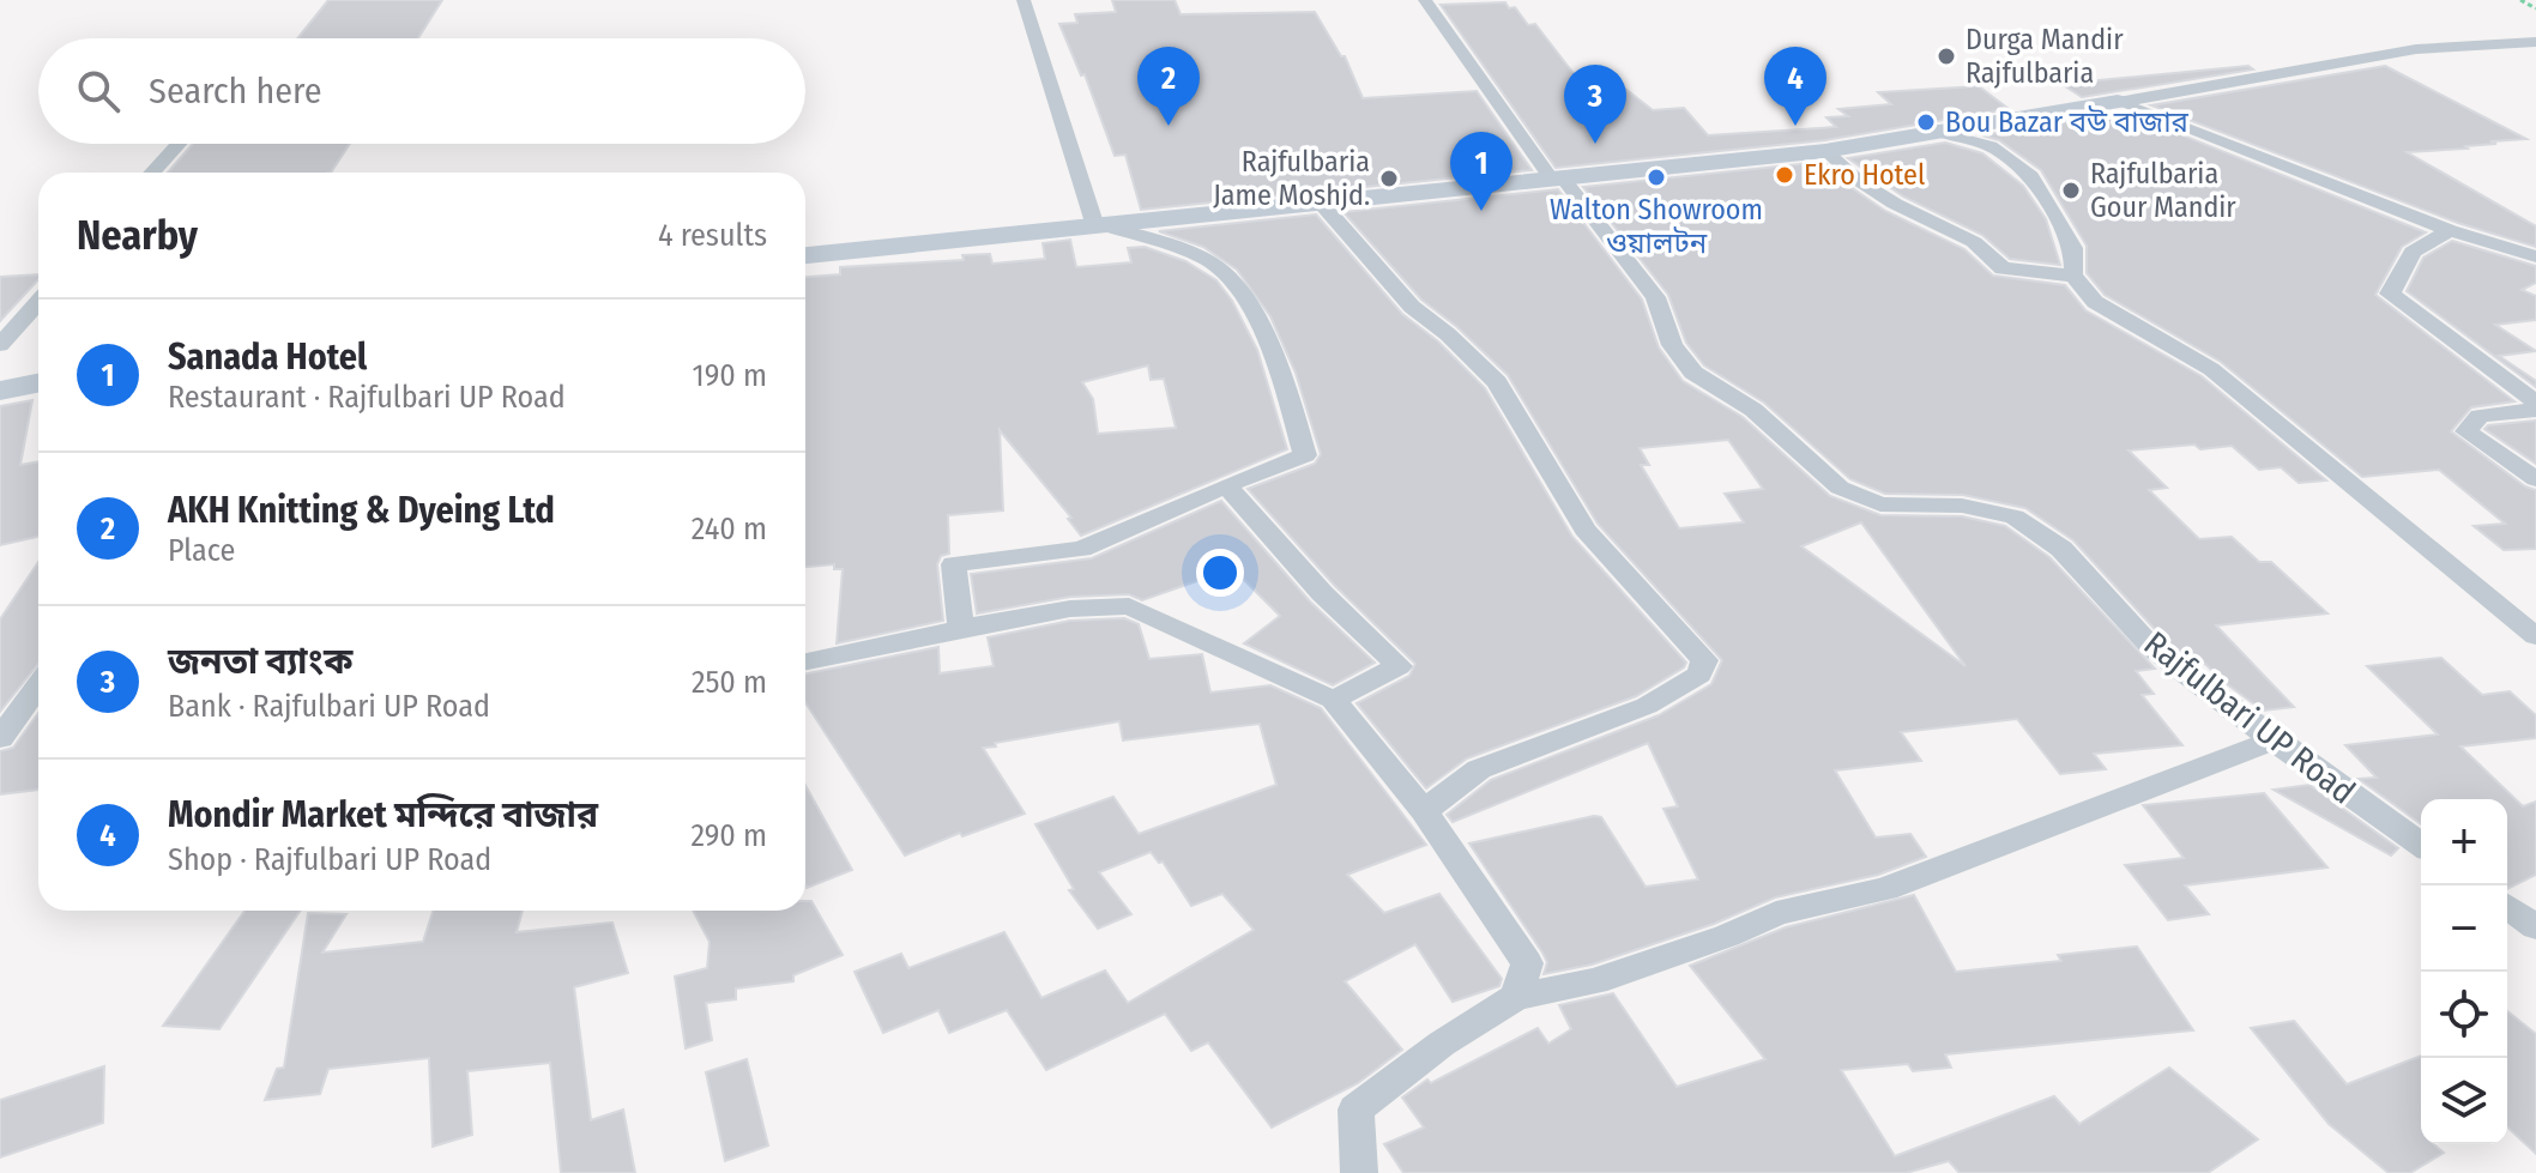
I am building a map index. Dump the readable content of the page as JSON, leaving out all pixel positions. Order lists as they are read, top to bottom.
{
  "streets": {
    "street": ["Rajfulbari UP Road"]
  },
  "places": [
    "Durga Mandir Rajfulbaria",
    "Bou Bazar বউ বাজার",
    "Ekro Hotel",
    "Walton Showroom ওয়ালটন",
    "Rajfulbaria Jame Moshjd.",
    "Rajfulbaria Gour Mandir"
  ],
  "page": {
    "search": "Search here",
    "pins": [
      "2",
      "4",
      "3",
      "1"
    ],
    "heading": ["Nearby", "4 results"],
    "list": [
      {
        "mark": "1",
        "name": "Sanada Hotel",
        "note": "Restaurant · Rajfulbari UP Road",
        "value": "190 m"
      },
      {
        "mark": "2",
        "name": "AKH Knitting & Dyeing Ltd",
        "note": "Place",
        "value": "240 m"
      },
      {
        "mark": "3",
        "name": "জনতা ব্যাংক",
        "note": "Bank · Rajfulbari UP Road",
        "value": "250 m"
      },
      {
        "mark": "4",
        "name": "Mondir Market মন্দিরে বাজার",
        "note": "Shop · Rajfulbari UP Road",
        "value": "290 m"
      }
    ],
    "map_buttons": ["+", "−"]
  }
}
